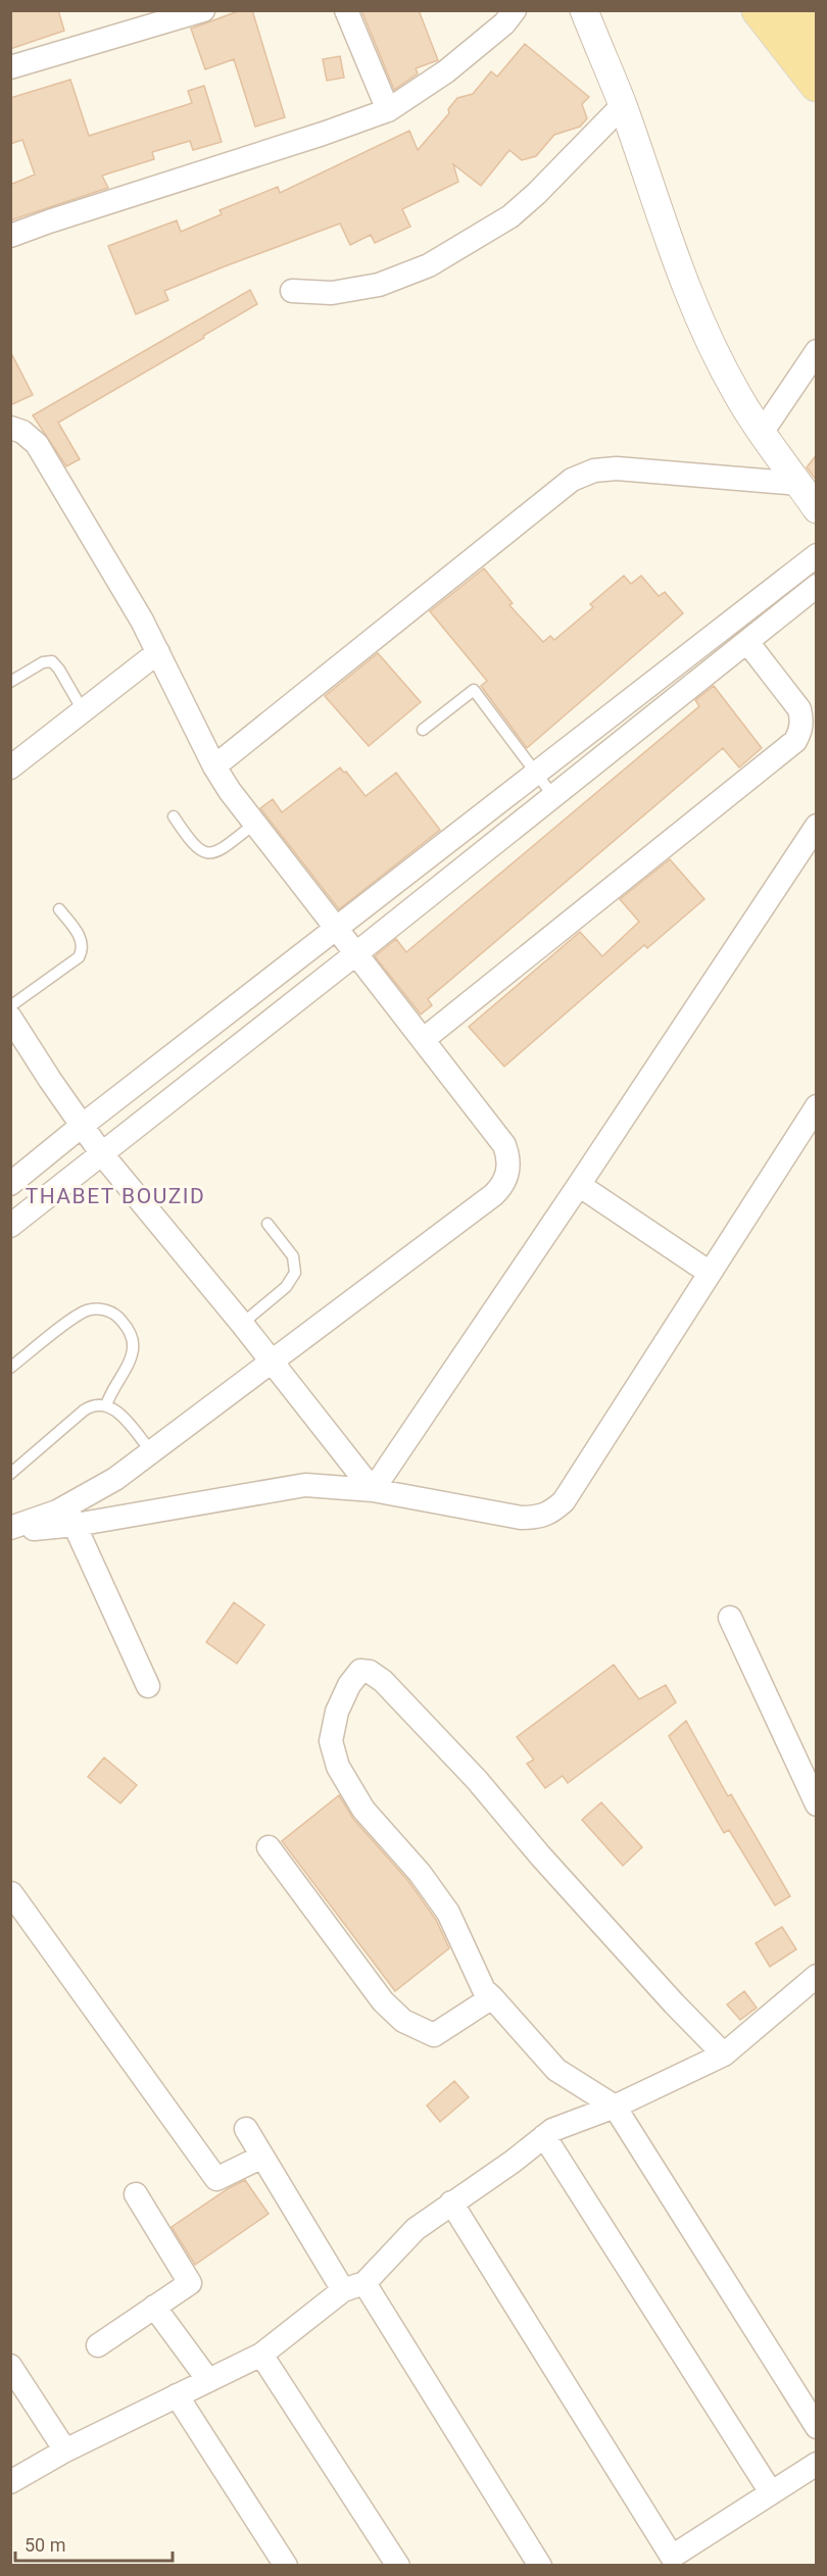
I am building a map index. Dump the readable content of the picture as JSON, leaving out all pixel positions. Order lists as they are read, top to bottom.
{
  "districts": ["THABET BOUZID"],
  "scale_bar": "50 m"
}
